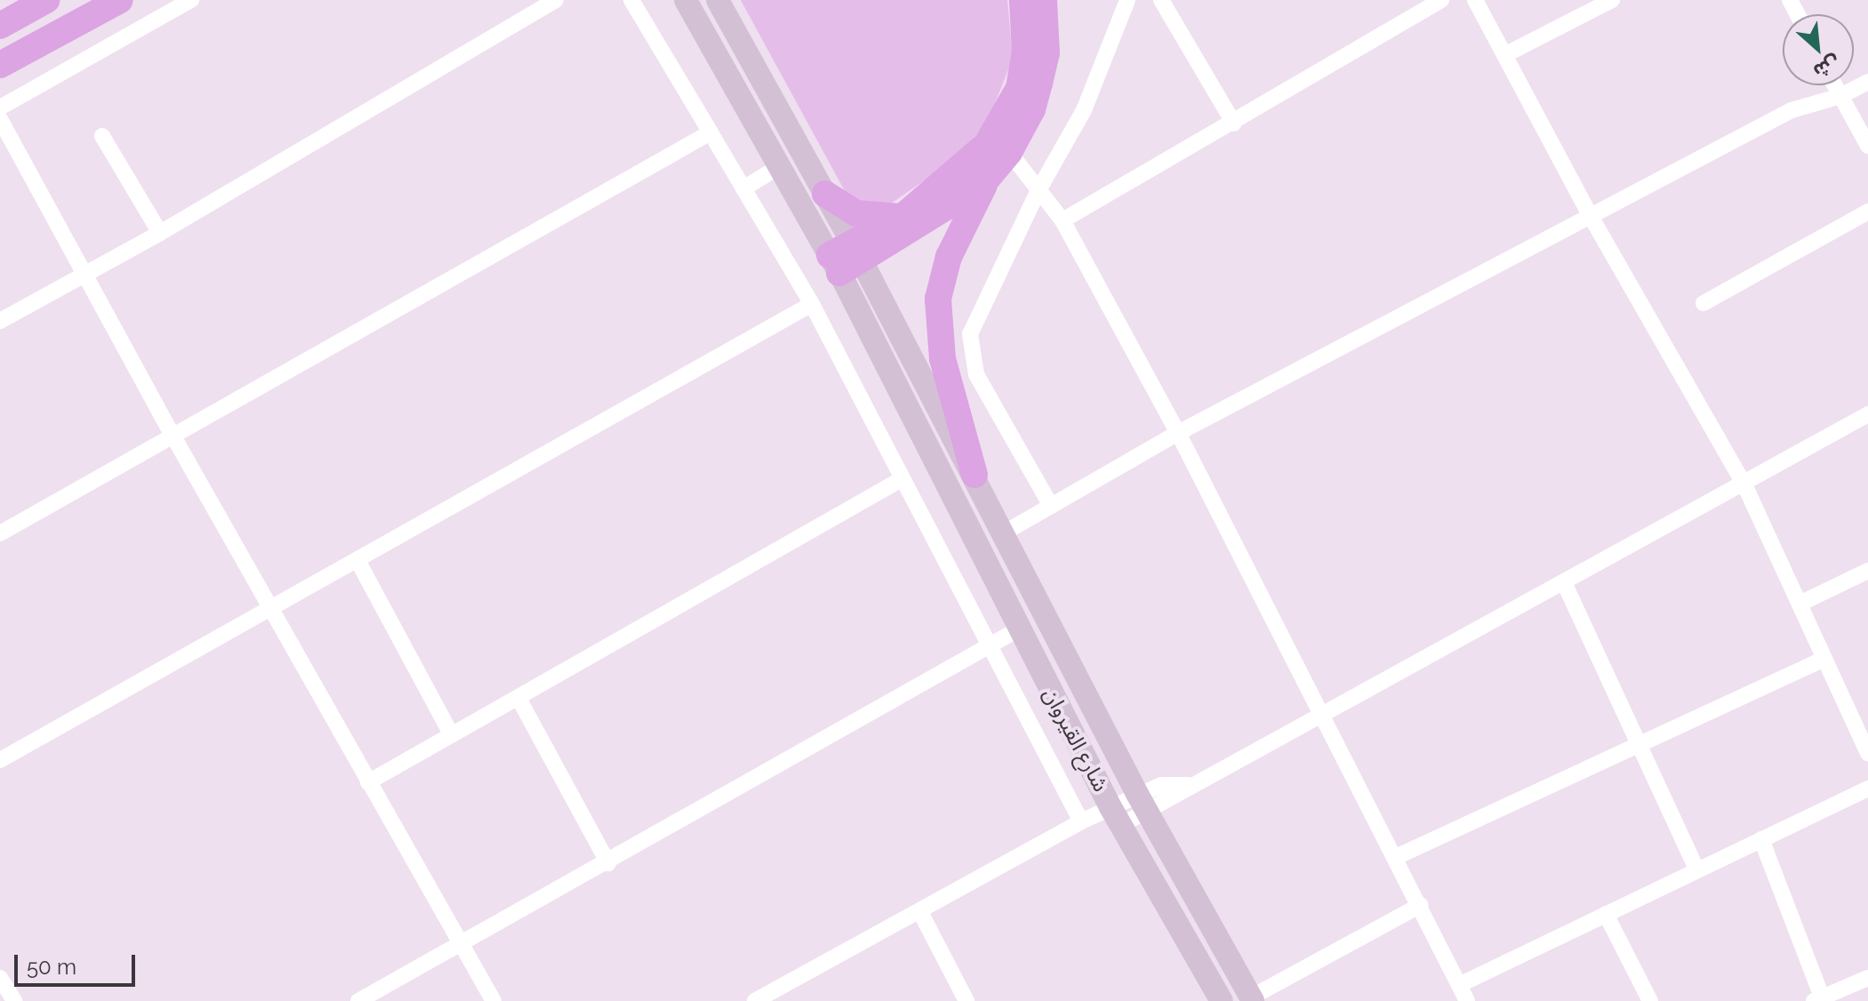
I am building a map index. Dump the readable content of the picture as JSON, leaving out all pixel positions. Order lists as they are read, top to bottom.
{
  "streets": {
    "main road": ["شارع القيروان"]
  },
  "scale_bar": "50 m",
  "north": "bottom right"
}
